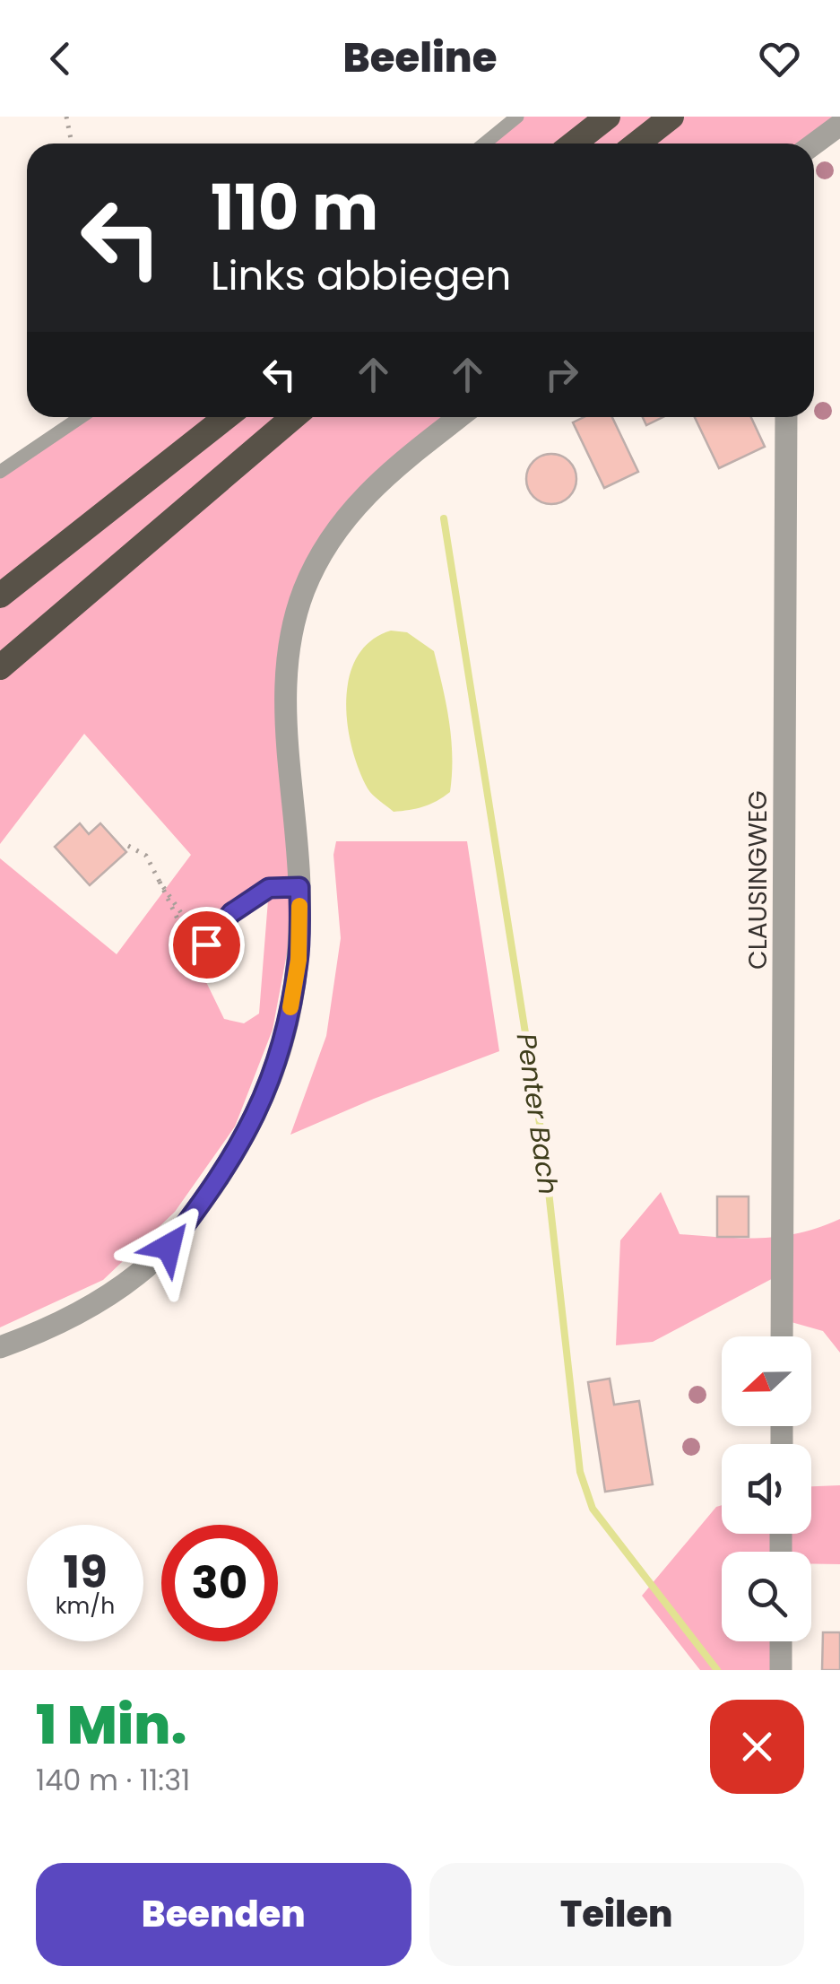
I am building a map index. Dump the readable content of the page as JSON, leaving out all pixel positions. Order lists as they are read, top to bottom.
{
  "streets": {
    "street": ["CLAUSINGWEG"]
  },
  "water": ["Penter Bach"],
  "north": "left",
  "page": {
    "header": "Beeline",
    "turn": ["110 m", "Links abbiegen"],
    "speed": "19 km/h",
    "limit": "30",
    "heading": ["1 Min.", "140 m · 11:31"],
    "buttons": ["Beenden", "Teilen"]
  }
}
